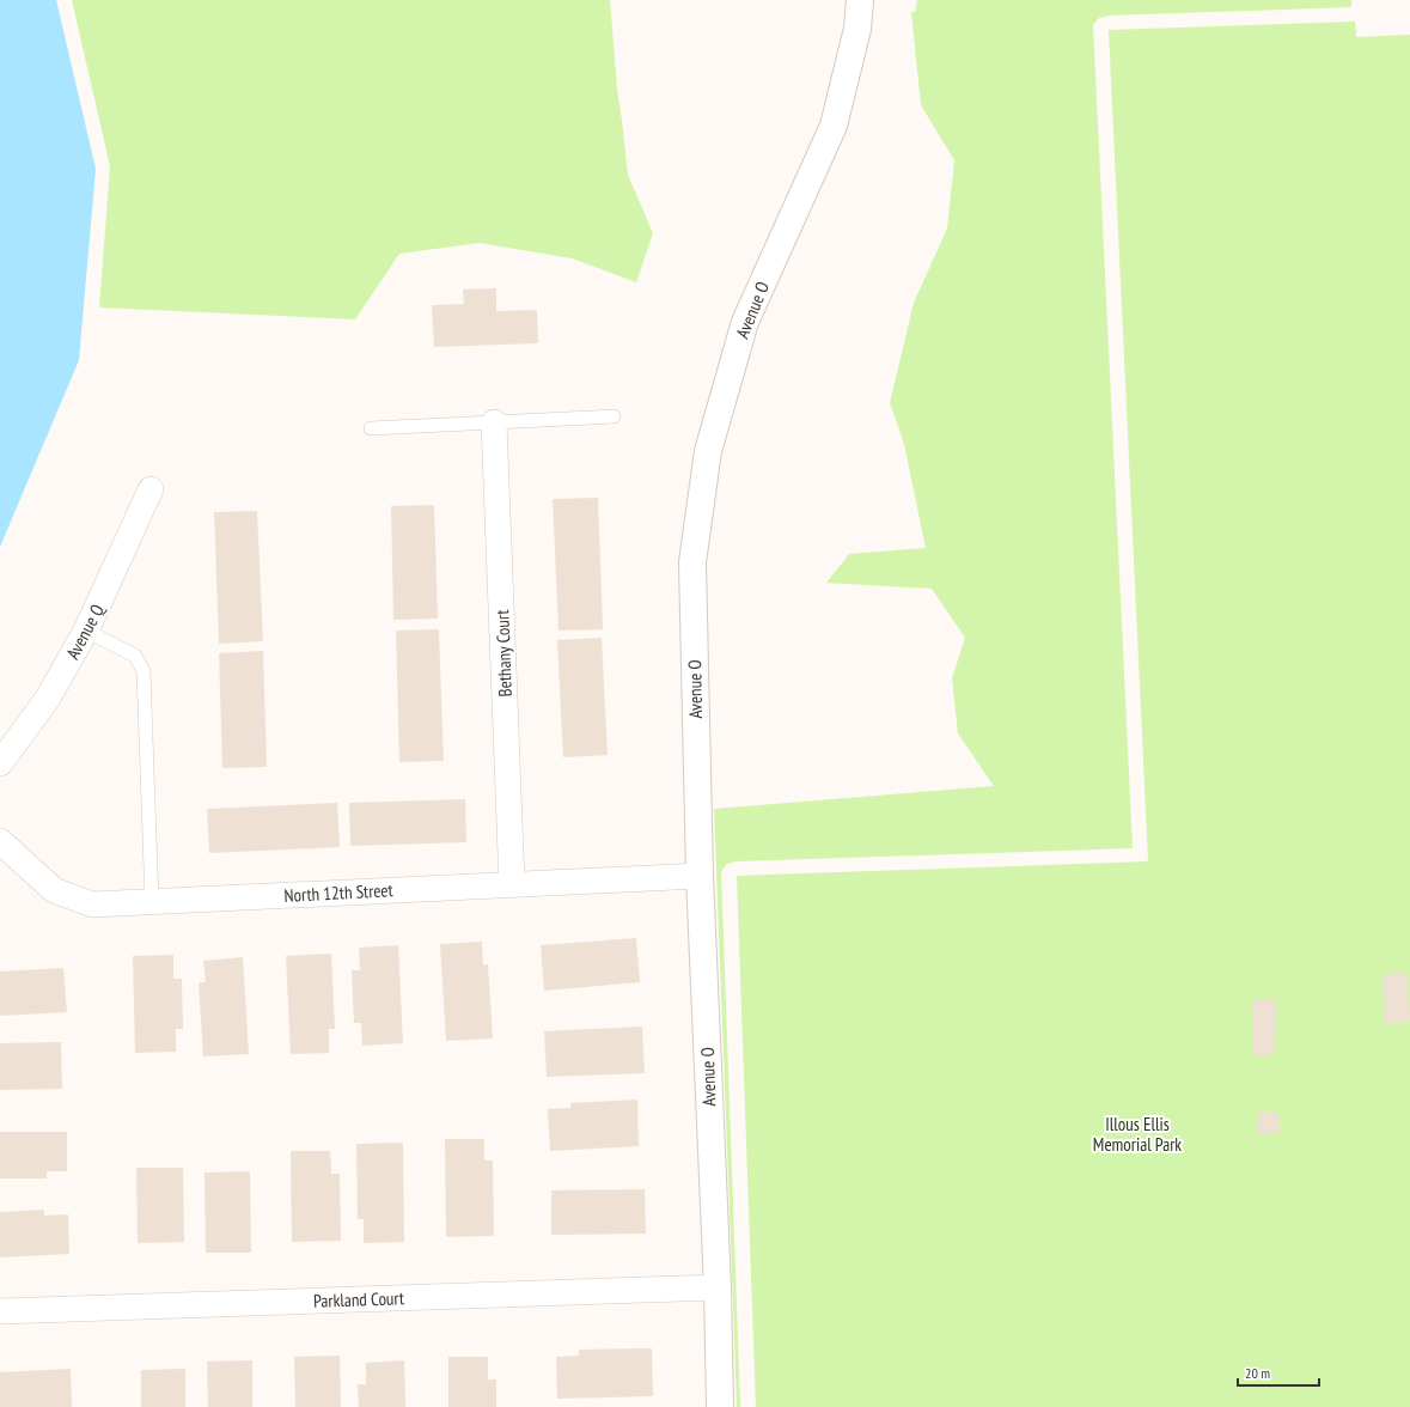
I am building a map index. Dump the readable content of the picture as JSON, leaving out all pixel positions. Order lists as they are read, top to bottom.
{
  "streets": {
    "street": [
      "Avenue O",
      "Avenue Q",
      "Bethany Court",
      "North 12th Street",
      "Parkland Court"
    ]
  },
  "crossings": [
    ["Avenue O", "North 12th Street"],
    ["Avenue O", "Parkland Court"],
    ["Bethany Court", "North 12th Street"]
  ],
  "parks": ["Illous Ellis Memorial Park"],
  "scale_bar": "20 m"
}
